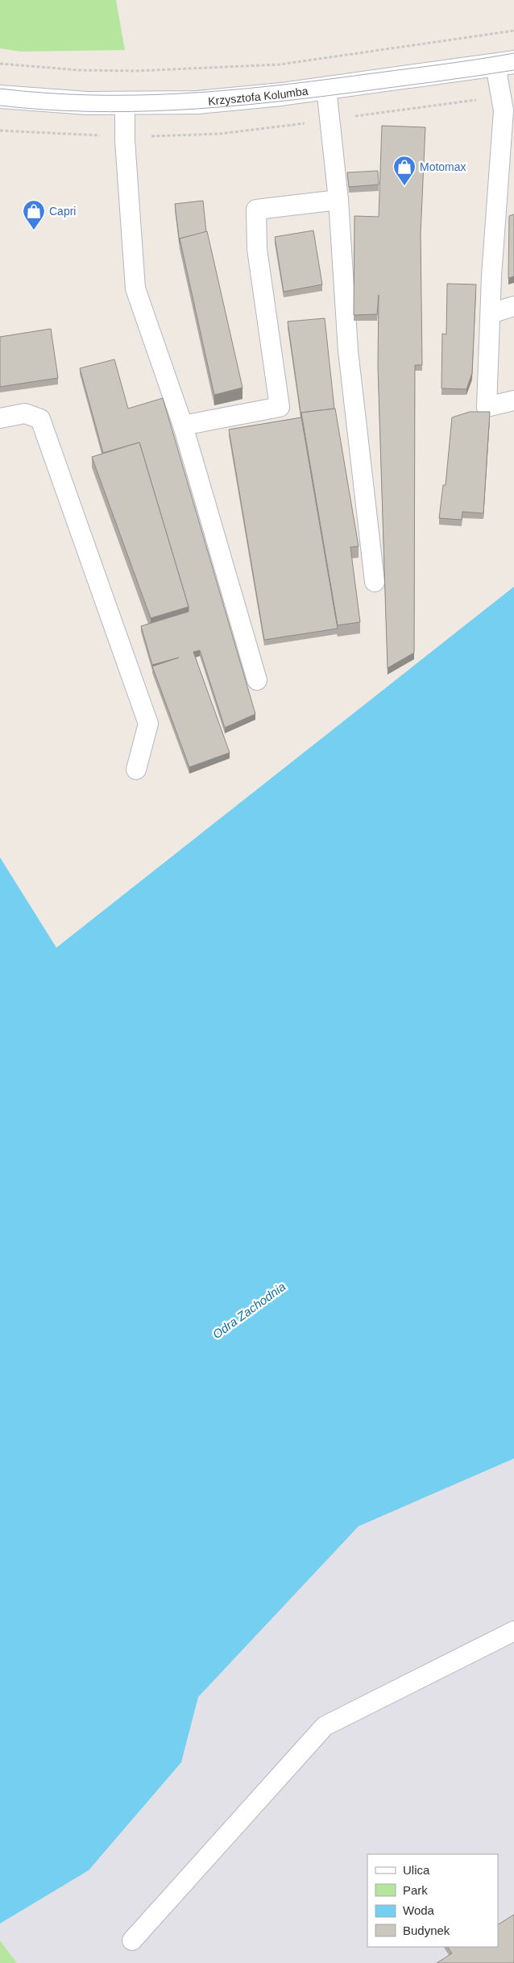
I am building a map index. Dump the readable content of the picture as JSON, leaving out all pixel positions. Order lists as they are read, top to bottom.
{
  "streets": {
    "street": ["Krzysztofa Kolumba"]
  },
  "water": ["Odra Zachodnia"],
  "places": {
    "shop": ["Motomax", "Capri"]
  },
  "legend": [
    "Ulica",
    "Park",
    "Woda",
    "Budynek"
  ]
}
